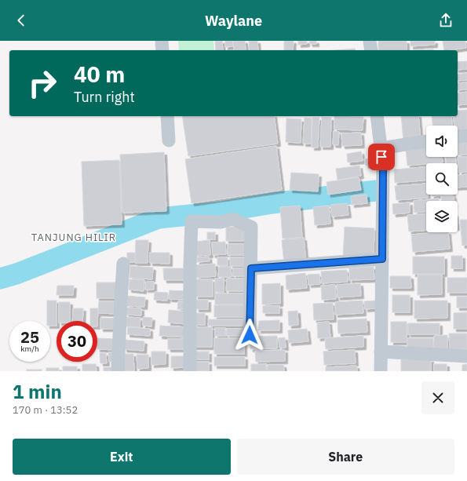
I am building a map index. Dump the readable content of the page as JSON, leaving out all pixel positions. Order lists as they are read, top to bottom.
{
  "districts": ["TANJUNG HILIR"],
  "page": {
    "header": "Waylane",
    "turn": ["40 m", "Turn right"],
    "speed": "25 km/h",
    "limit": "30",
    "heading": ["1 min", "170 m · 13:52"],
    "buttons": ["Exit", "Share"]
  }
}
